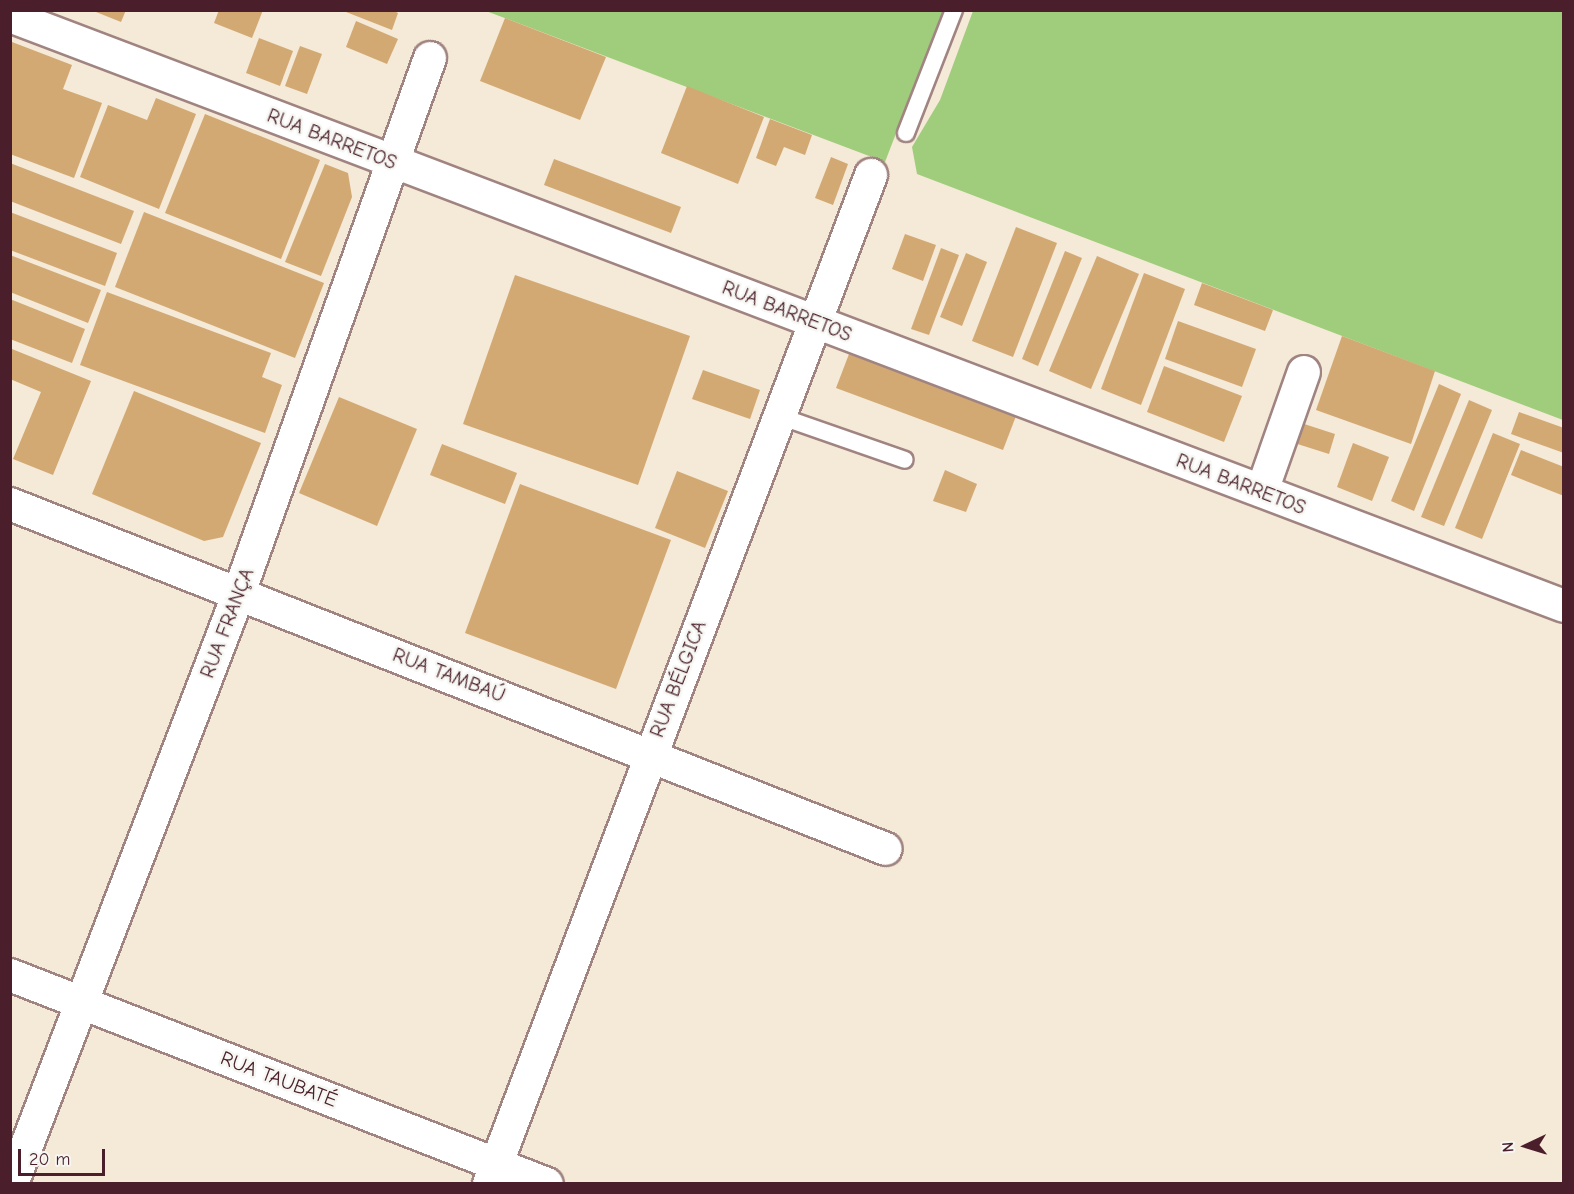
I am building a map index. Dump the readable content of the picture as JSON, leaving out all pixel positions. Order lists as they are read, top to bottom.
{
  "streets": {
    "street": [
      "RUA BARRETOS",
      "RUA FRANÇA",
      "RUA TAMBAÚ",
      "RUA BÉLGICA",
      "RUA TAUBATÉ"
    ]
  },
  "crossings": [
    ["RUA BARRETOS", "RUA FRANÇA"],
    ["RUA BARRETOS", "RUA BÉLGICA"],
    ["RUA FRANÇA", "RUA TAMBAÚ"],
    ["RUA FRANÇA", "RUA TAUBATÉ"],
    ["RUA TAMBAÚ", "RUA BÉLGICA"],
    ["RUA BÉLGICA", "RUA TAUBATÉ"]
  ],
  "scale_bar": "20 m",
  "north": "left"
}
